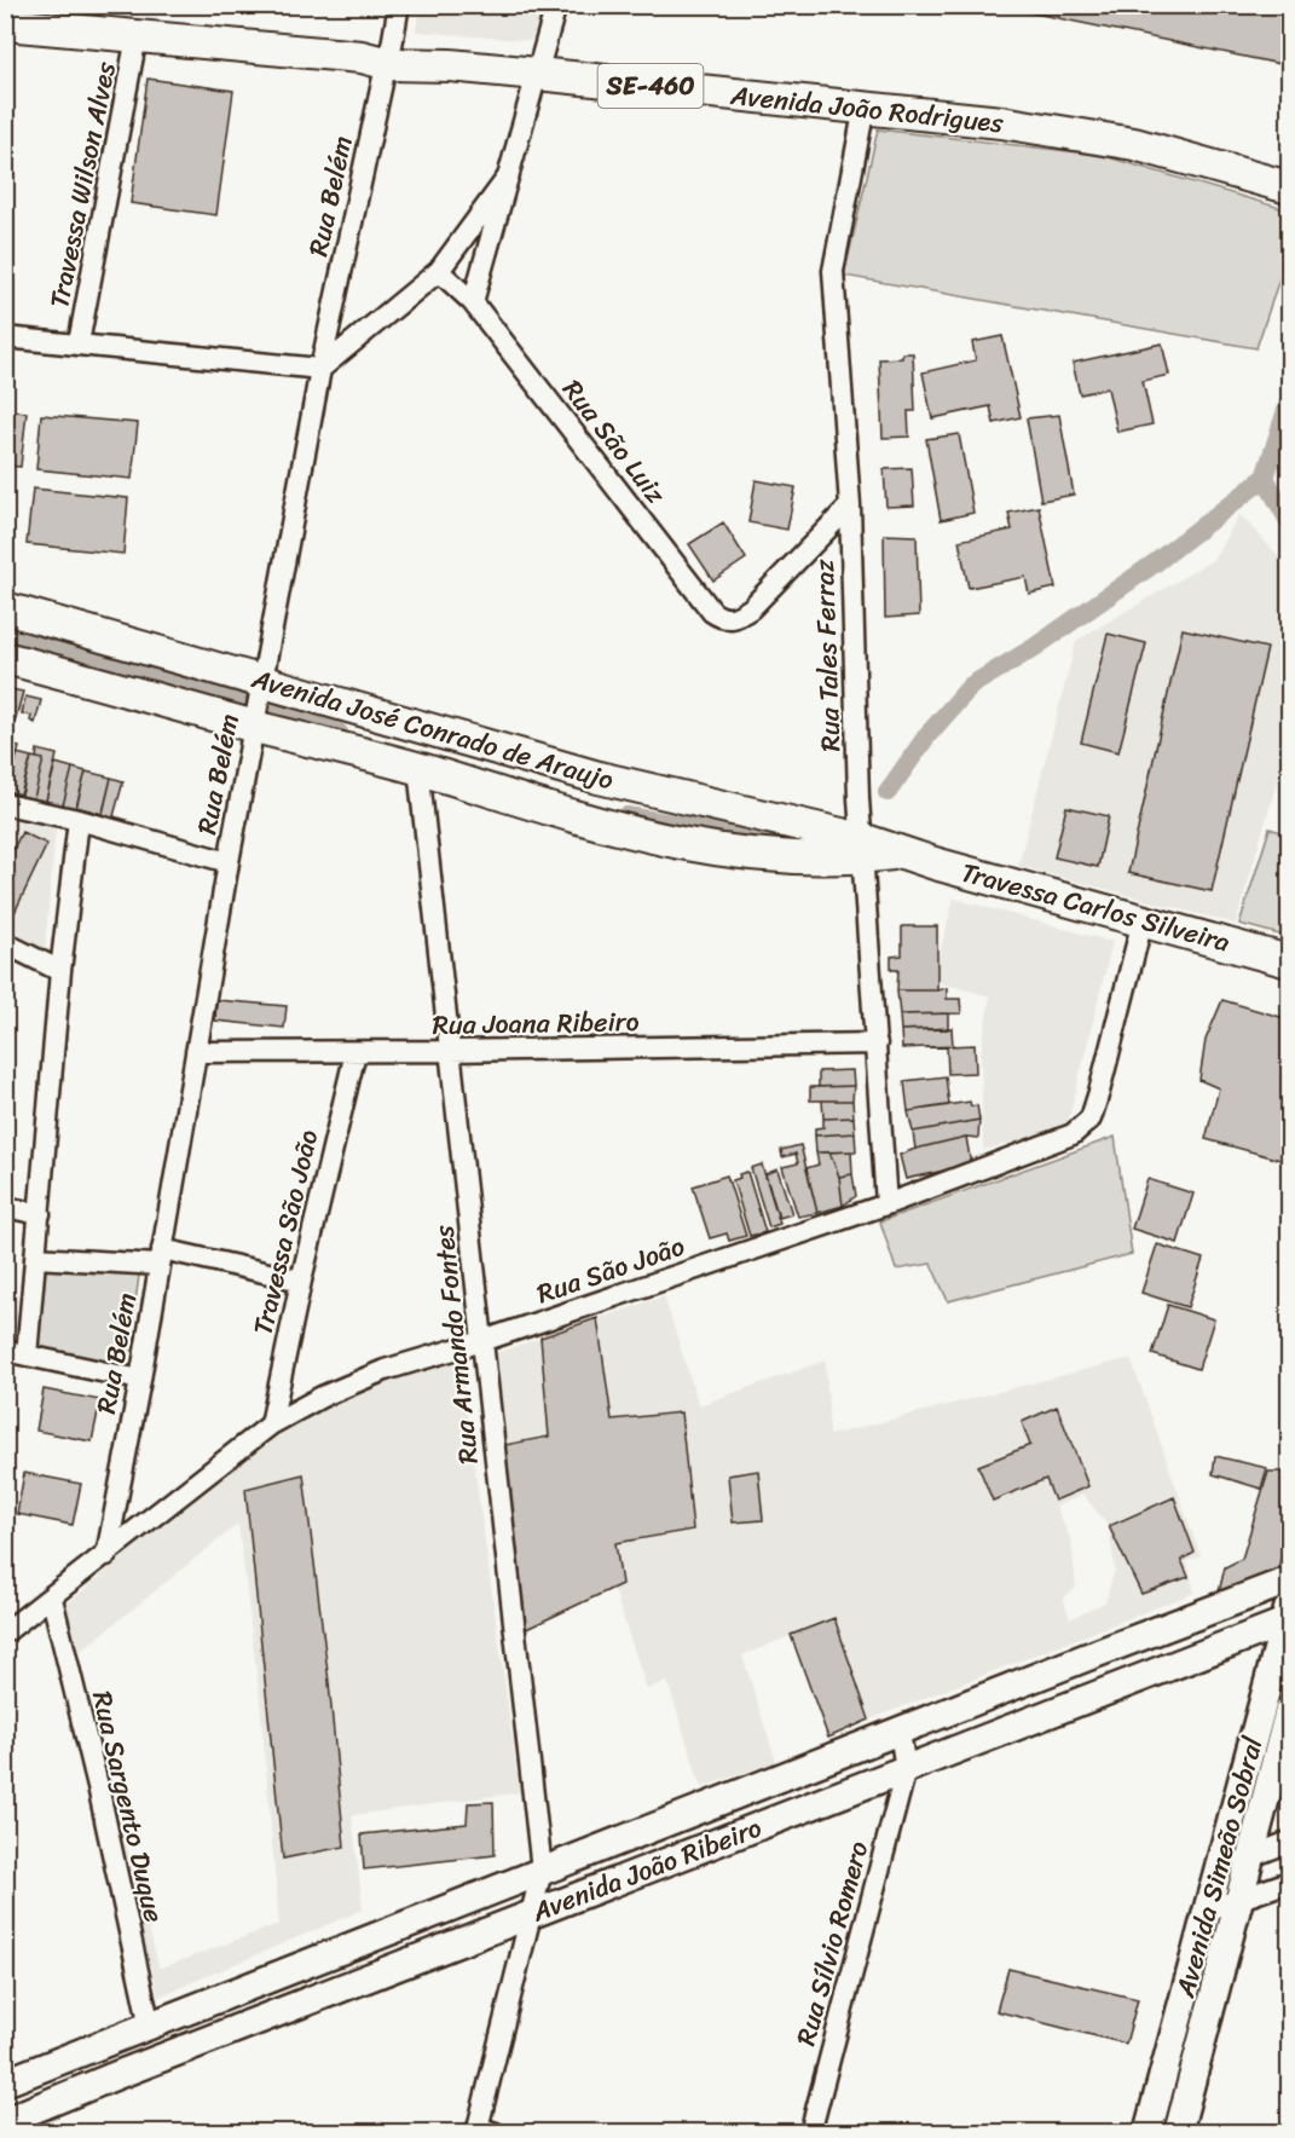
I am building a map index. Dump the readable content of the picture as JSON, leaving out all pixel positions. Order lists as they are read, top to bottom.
{
  "streets": {
    "main road": [
      "SE-460",
      "Avenida João Rodrigues",
      "Avenida José Conrado de Araujo",
      "Travessa Carlos Silveira",
      "Avenida Simeão Sobral",
      "Avenida João Ribeiro"
    ],
    "street": [
      "Travessa Wilson Alves",
      "Rua Belém",
      "Rua São Luiz",
      "Rua Tales Ferraz",
      "Rua Joana Ribeiro",
      "Travessa São João",
      "Rua São João",
      "Rua Armando Fontes",
      "Rua Sargento Duque",
      "Rua Sílvio Romero"
    ]
  },
  "crossings": [
    ["Avenida João Rodrigues", "Travessa Wilson Alves"],
    ["Avenida João Rodrigues", "Rua Belém"],
    ["Avenida João Rodrigues", "Rua Tales Ferraz"],
    ["Rua Belém", "Avenida José Conrado de Araujo"],
    ["Rua Belém", "Rua Joana Ribeiro"],
    ["Rua Belém", "Rua São João"],
    ["Rua São Luiz", "Rua Tales Ferraz"],
    ["Rua Tales Ferraz", "Avenida José Conrado de Araujo"],
    ["Rua Tales Ferraz", "Travessa Carlos Silveira"],
    ["Rua Tales Ferraz", "Rua Joana Ribeiro"],
    ["Rua Tales Ferraz", "Rua São João"],
    ["Avenida José Conrado de Araujo", "Travessa Carlos Silveira"],
    ["Avenida José Conrado de Araujo", "Rua Armando Fontes"],
    ["Travessa Carlos Silveira", "Rua São João"],
    ["Rua Joana Ribeiro", "Travessa São João"],
    ["Rua Joana Ribeiro", "Rua Armando Fontes"],
    ["Travessa São João", "Rua São João"],
    ["Rua São João", "Rua Armando Fontes"],
    ["Rua São João", "Rua Sargento Duque"],
    ["Rua Armando Fontes", "Avenida João Ribeiro"],
    ["Rua Sargento Duque", "Avenida João Ribeiro"],
    ["Avenida Simeão Sobral", "Avenida João Ribeiro"],
    ["Avenida João Ribeiro", "Rua Sílvio Romero"]
  ]
}
